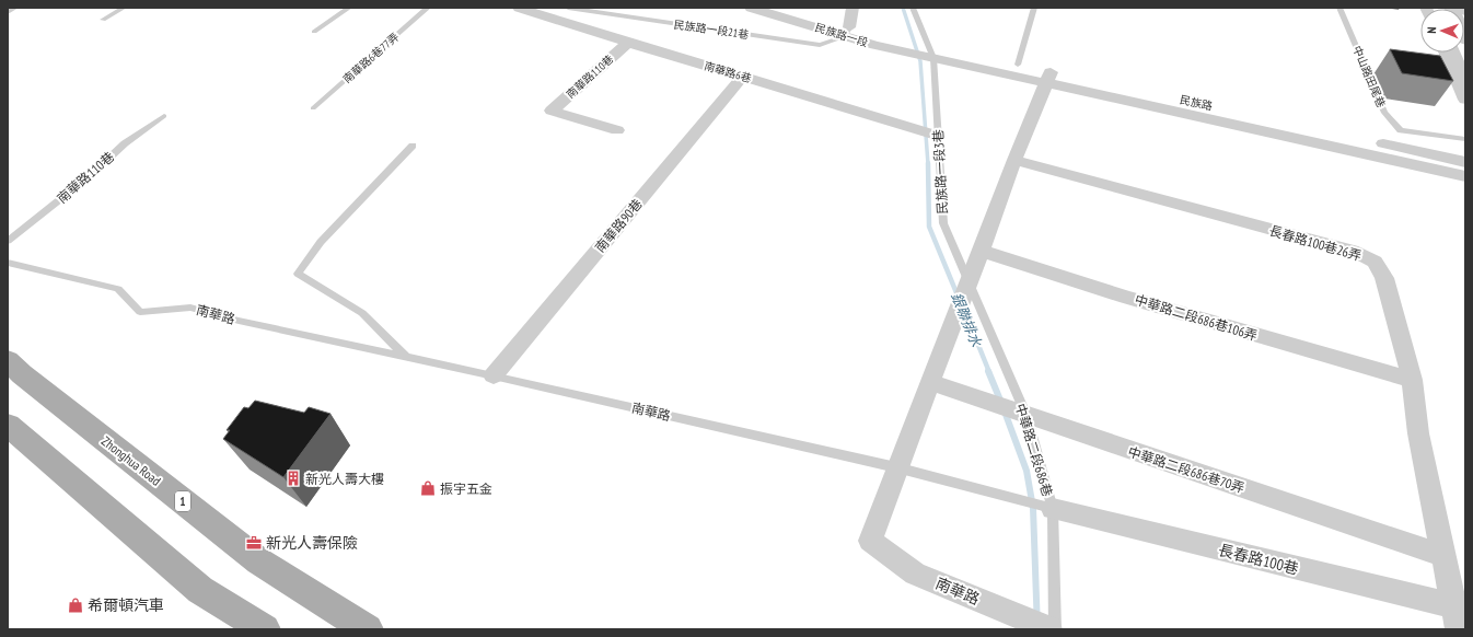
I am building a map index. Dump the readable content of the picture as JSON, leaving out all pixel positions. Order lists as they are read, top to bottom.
{
  "streets": {
    "main road": ["Zhonghua Road", "1"],
    "street": [
      "民族路一段",
      "南華路6巷",
      "南華路110巷",
      "民族路",
      "南華路90巷",
      "長春路100巷26弄",
      "南華路",
      "中華路二段686巷106弄",
      "中華路二段686巷70弄",
      "長春路100巷"
    ],
    "lane": [
      "民族路一段21巷",
      "南華路6巷77弄",
      "中山路田尾巷",
      "民族路一段3巷",
      "中華路二段686巷"
    ]
  },
  "crossings": [
    ["民族路一段21巷", "民族路一段"],
    ["民族路一段", "民族路"],
    ["民族路一段", "民族路一段3巷"],
    ["南華路6巷", "南華路110巷"],
    ["南華路6巷", "民族路一段3巷"],
    ["南華路6巷", "南華路90巷"],
    ["民族路", "民族路一段3巷"],
    ["民族路", "南華路"],
    ["民族路一段3巷", "南華路"],
    ["民族路一段3巷", "中華路二段686巷"],
    ["南華路90巷", "南華路"],
    ["長春路100巷26弄", "南華路"],
    ["長春路100巷26弄", "中華路二段686巷106弄"],
    ["長春路100巷26弄", "中華路二段686巷70弄"],
    ["長春路100巷26弄", "長春路100巷"],
    ["南華路", "中華路二段686巷106弄"],
    ["南華路", "中華路二段686巷"],
    ["南華路", "中華路二段686巷70弄"],
    ["南華路", "長春路100巷"],
    ["中華路二段686巷", "中華路二段686巷70弄"],
    ["中華路二段686巷", "長春路100巷"]
  ],
  "water": ["銀聯排水"],
  "places": {
    "building": ["新光人壽大樓"],
    "shop": ["振宇五金", "希爾頓汽車"],
    "office": ["新光人壽保險"]
  },
  "north": "left"
}
